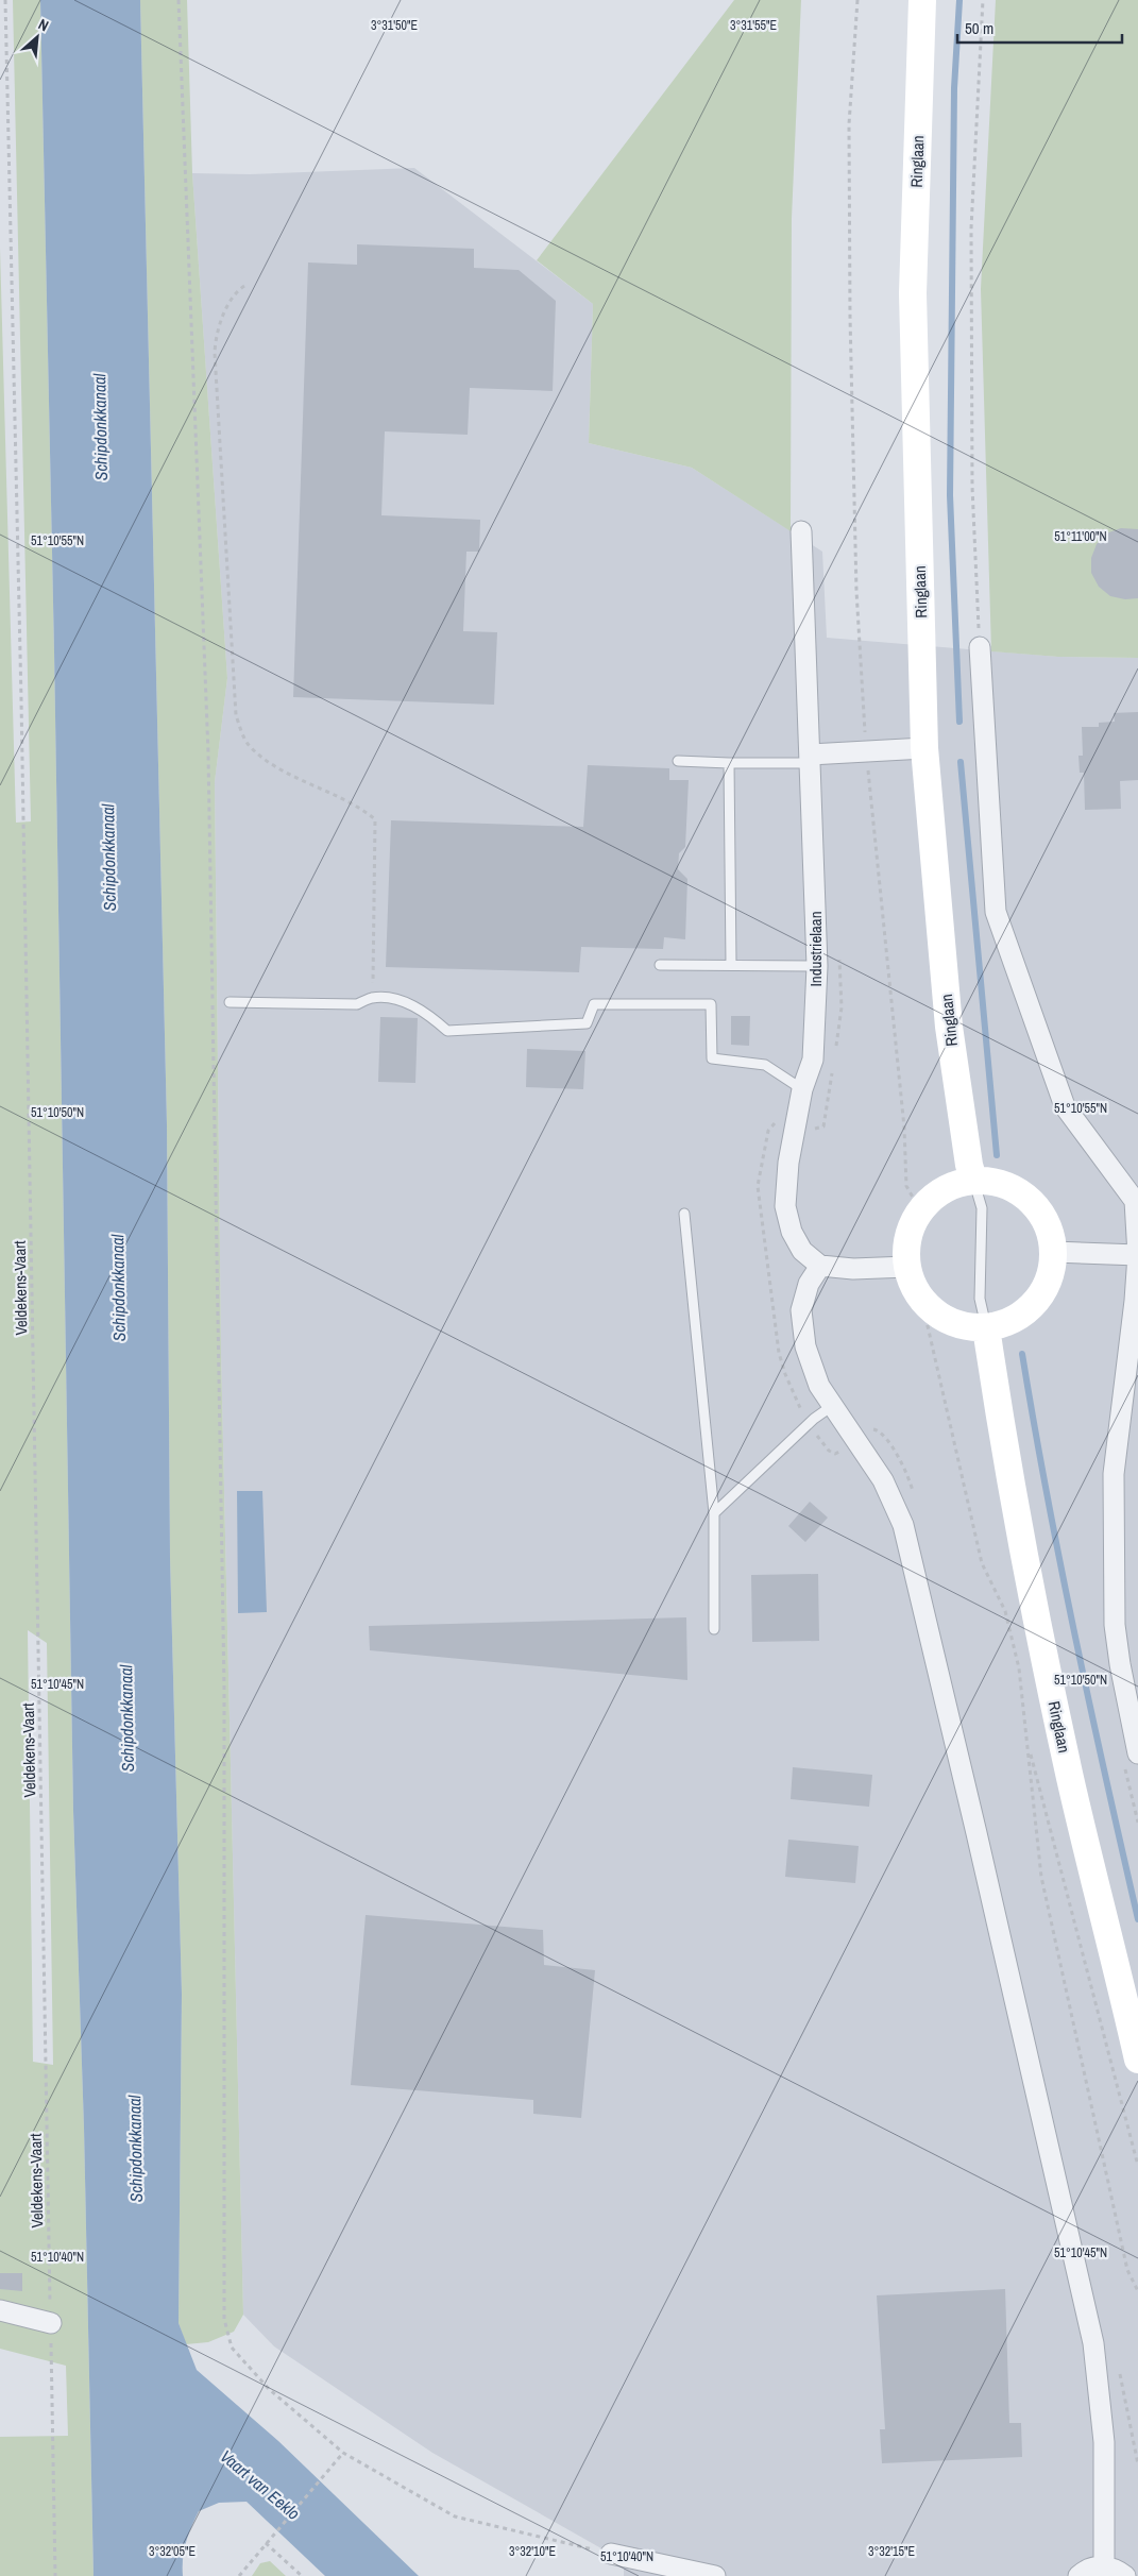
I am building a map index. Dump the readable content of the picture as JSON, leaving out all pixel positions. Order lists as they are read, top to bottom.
{
  "streets": {
    "main road": ["Ringlaan"],
    "street": ["Industrielaan"],
    "path": ["Veldekens-Vaart"]
  },
  "water": ["Schipdonkkanaal", "Vaart van Eeklo"],
  "scale_bar": "50 m",
  "north": "top right",
  "coordinates": [
    "3°31'50\"E",
    "3°31'55\"E",
    "51°11'00\"N",
    "51°10'55\"N",
    "51°10'50\"N",
    "51°10'45\"N",
    "51°10'40\"N",
    "3°32'05\"E",
    "3°32'10\"E",
    "3°32'15\"E"
  ]
}
